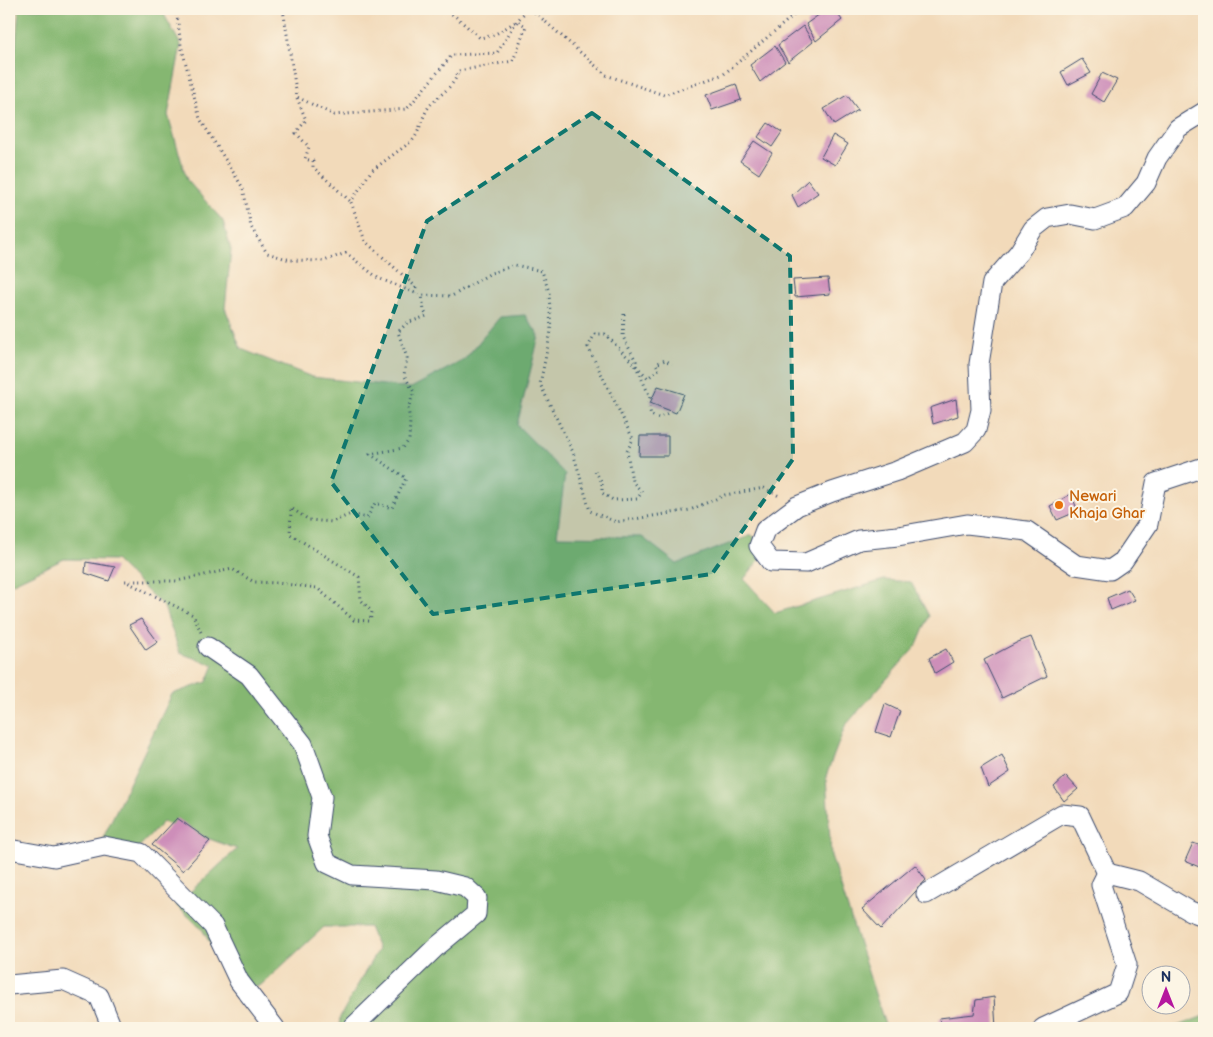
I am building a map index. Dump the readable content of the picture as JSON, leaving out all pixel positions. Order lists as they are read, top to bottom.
{
  "places": ["Newari Khaja Ghar"],
  "north": "top"
}
